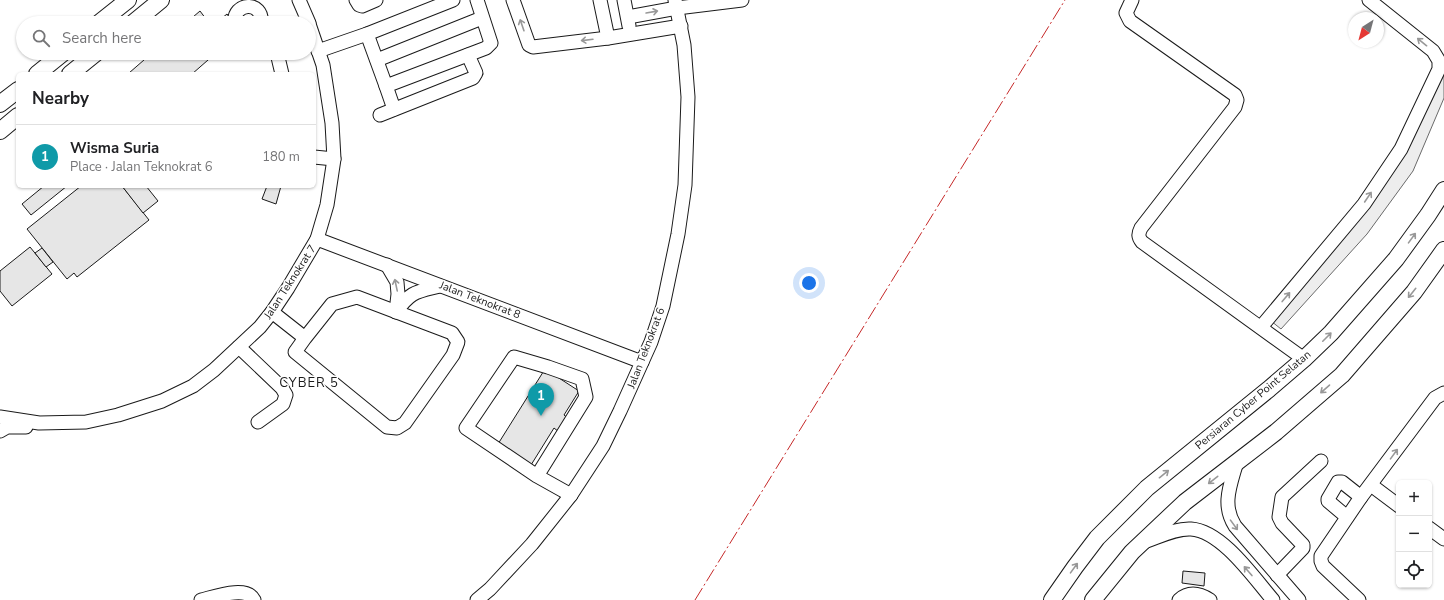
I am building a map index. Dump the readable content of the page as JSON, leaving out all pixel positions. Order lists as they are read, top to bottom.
{
  "streets": {
    "main road": ["Persiaran Cyber Point Selatan"],
    "street": ["Jalan Teknokrat 7", "Jalan Teknokrat 8", "Jalan Teknokrat 6"]
  },
  "crossings": [
    ["Jalan Teknokrat 7", "Jalan Teknokrat 8"],
    ["Jalan Teknokrat 8", "Jalan Teknokrat 6"]
  ],
  "districts": ["CYBER 5"],
  "north": "bottom left",
  "page": {
    "search": "Search here",
    "heading": "Nearby",
    "list": [
      {
        "mark": "1",
        "name": "Wisma Suria",
        "note": "Place · Jalan Teknokrat 6",
        "value": "180 m"
      }
    ],
    "pins": "1",
    "map_buttons": ["+", "−"]
  }
}
